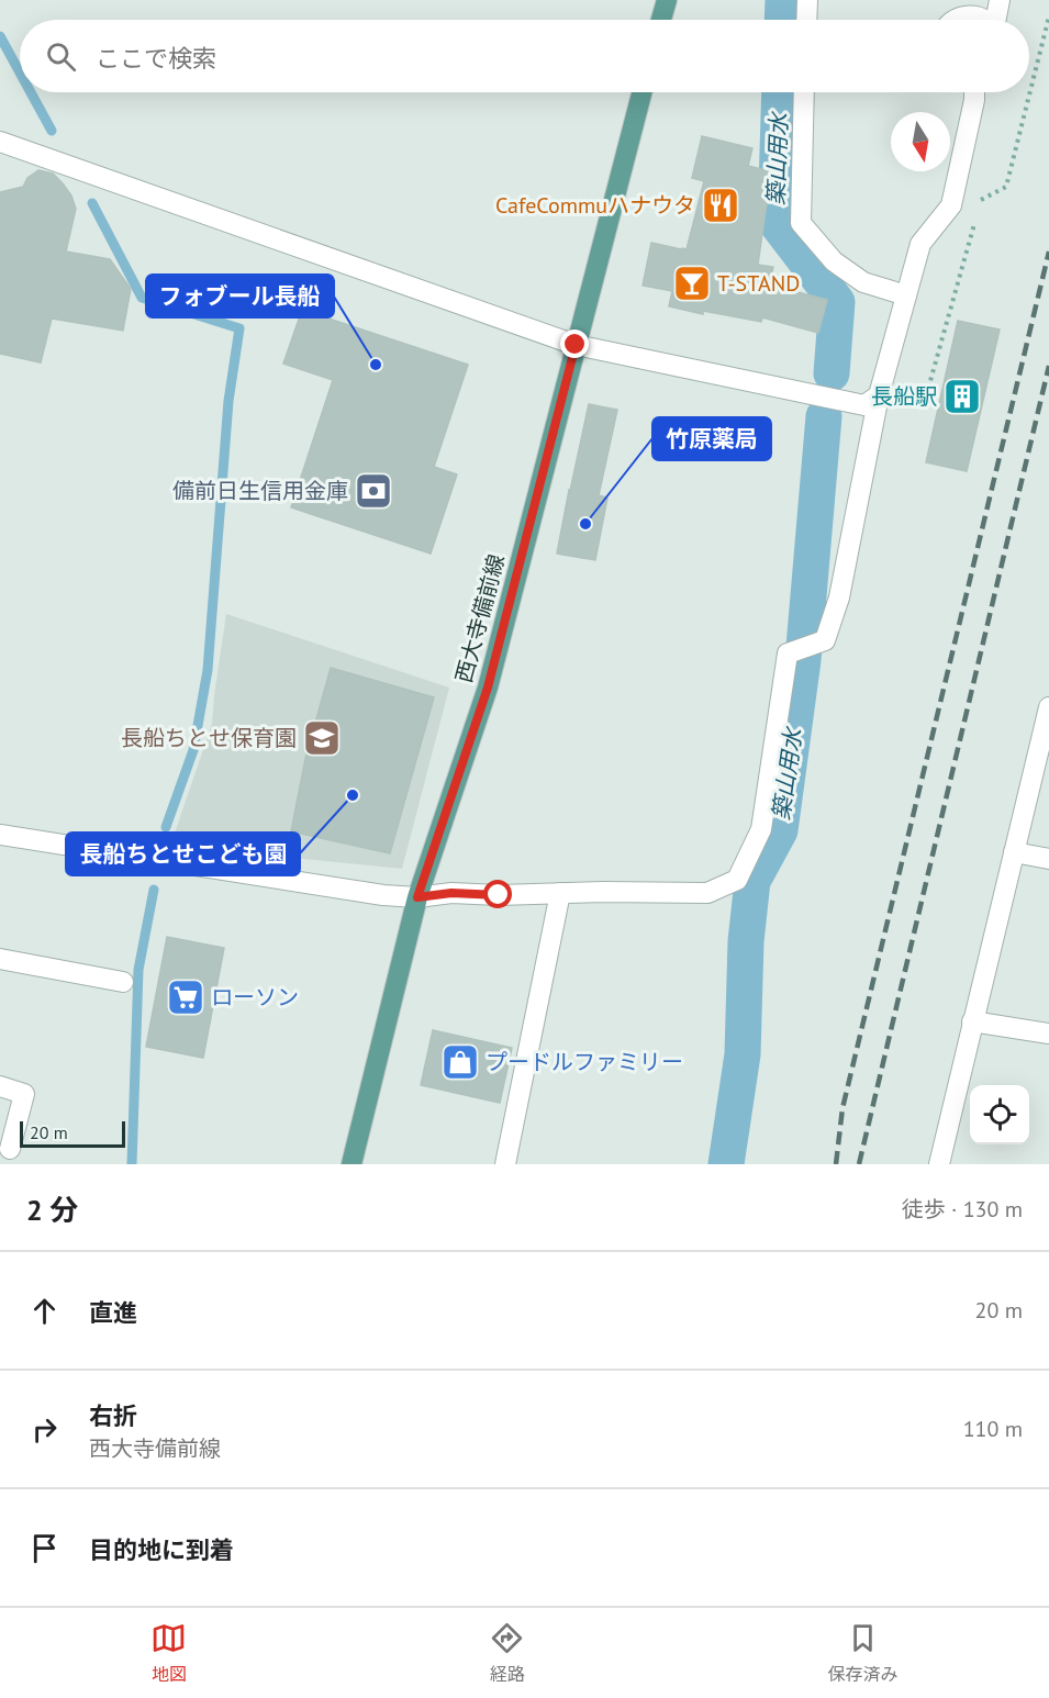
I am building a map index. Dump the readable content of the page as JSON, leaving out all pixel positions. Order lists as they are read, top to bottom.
{
  "streets": {
    "main road": ["西大寺備前線"]
  },
  "water": ["築山用水"],
  "places": {
    "restaurant": ["CafeCommuハナウタ"],
    "bar": ["T-STAND"],
    "other": ["フォブール長船", "竹原薬局", "長船ちとせこども園"],
    "building": ["長船駅"],
    "bank": ["備前日生信用金庫"],
    "school or university": ["長船ちとせ保育園"],
    "supermarket": ["ローソン"],
    "shop": ["プードルファミリー"]
  },
  "scale_bar": "20 m",
  "north": "bottom",
  "page": {
    "search": "ここで検索",
    "scale": "20 m",
    "heading": ["2 分", "徒歩 · 130 m"],
    "list": [
      ["直進", "20 m"],
      ["右折", "西大寺備前線", "110 m"],
      "目的地に到着"
    ],
    "nav": ["地図", "経路", "保存済み"]
  }
}
